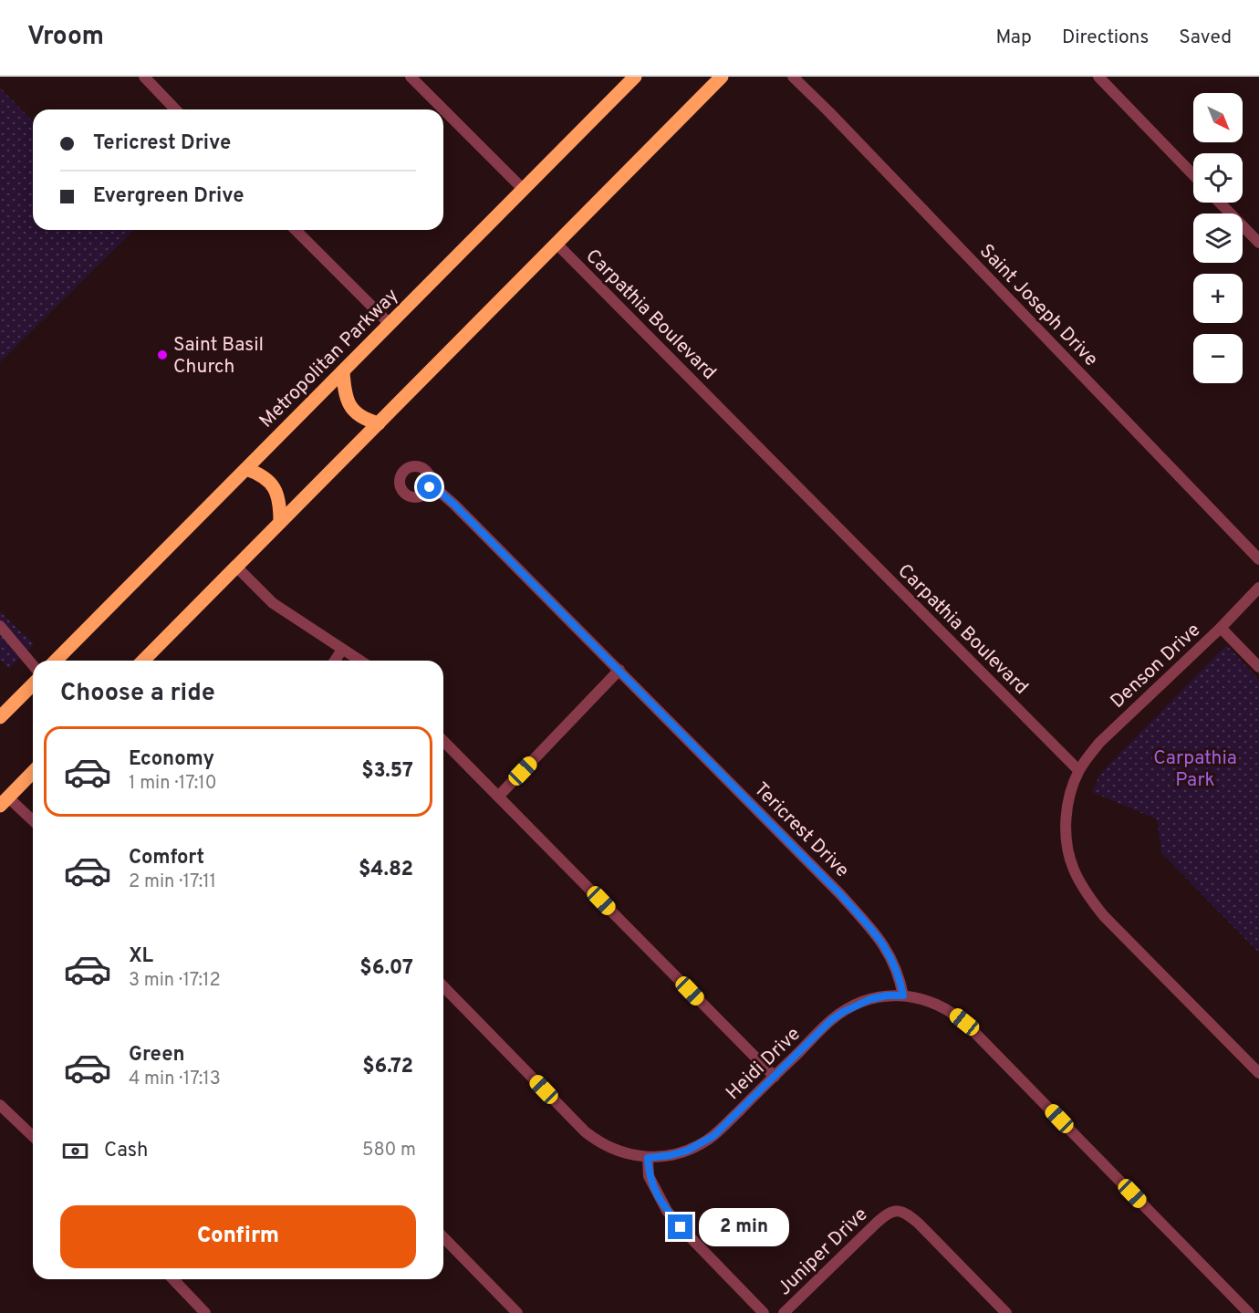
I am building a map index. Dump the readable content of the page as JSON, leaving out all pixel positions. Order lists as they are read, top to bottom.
{
  "streets": {
    "main road": ["Metropolitan Parkway"],
    "street": [
      "Saint Joseph Drive",
      "Carpathia Boulevard",
      "Denson Drive",
      "Tericrest Drive",
      "Heidi Drive",
      "Juniper Drive"
    ]
  },
  "crossings": [
    ["Carpathia Boulevard", "Denson Drive"],
    ["Tericrest Drive", "Heidi Drive"]
  ],
  "parks": ["Carpathia Park"],
  "places": ["Saint Basil Church"],
  "north": "bottom right",
  "page": {
    "header": "Vroom",
    "nav": ["Map", "Directions", "Saved"],
    "map_buttons": ["+", "−"],
    "banner": ["Tericrest Drive", "Evergreen Drive"],
    "heading": "Choose a ride",
    "list": [
      {
        "name": "Economy",
        "note": "1 min · 17:10",
        "value": "$3.57"
      },
      {
        "name": "Comfort",
        "note": "2 min · 17:11",
        "value": "$4.82"
      },
      {
        "name": "XL",
        "note": "3 min · 17:12",
        "value": "$6.07"
      },
      {
        "name": "Green",
        "note": "4 min · 17:13",
        "value": "$6.72"
      }
    ],
    "pay": ["Cash", "580 m"],
    "buttons": "Confirm",
    "bubble": "2 min"
  }
}
